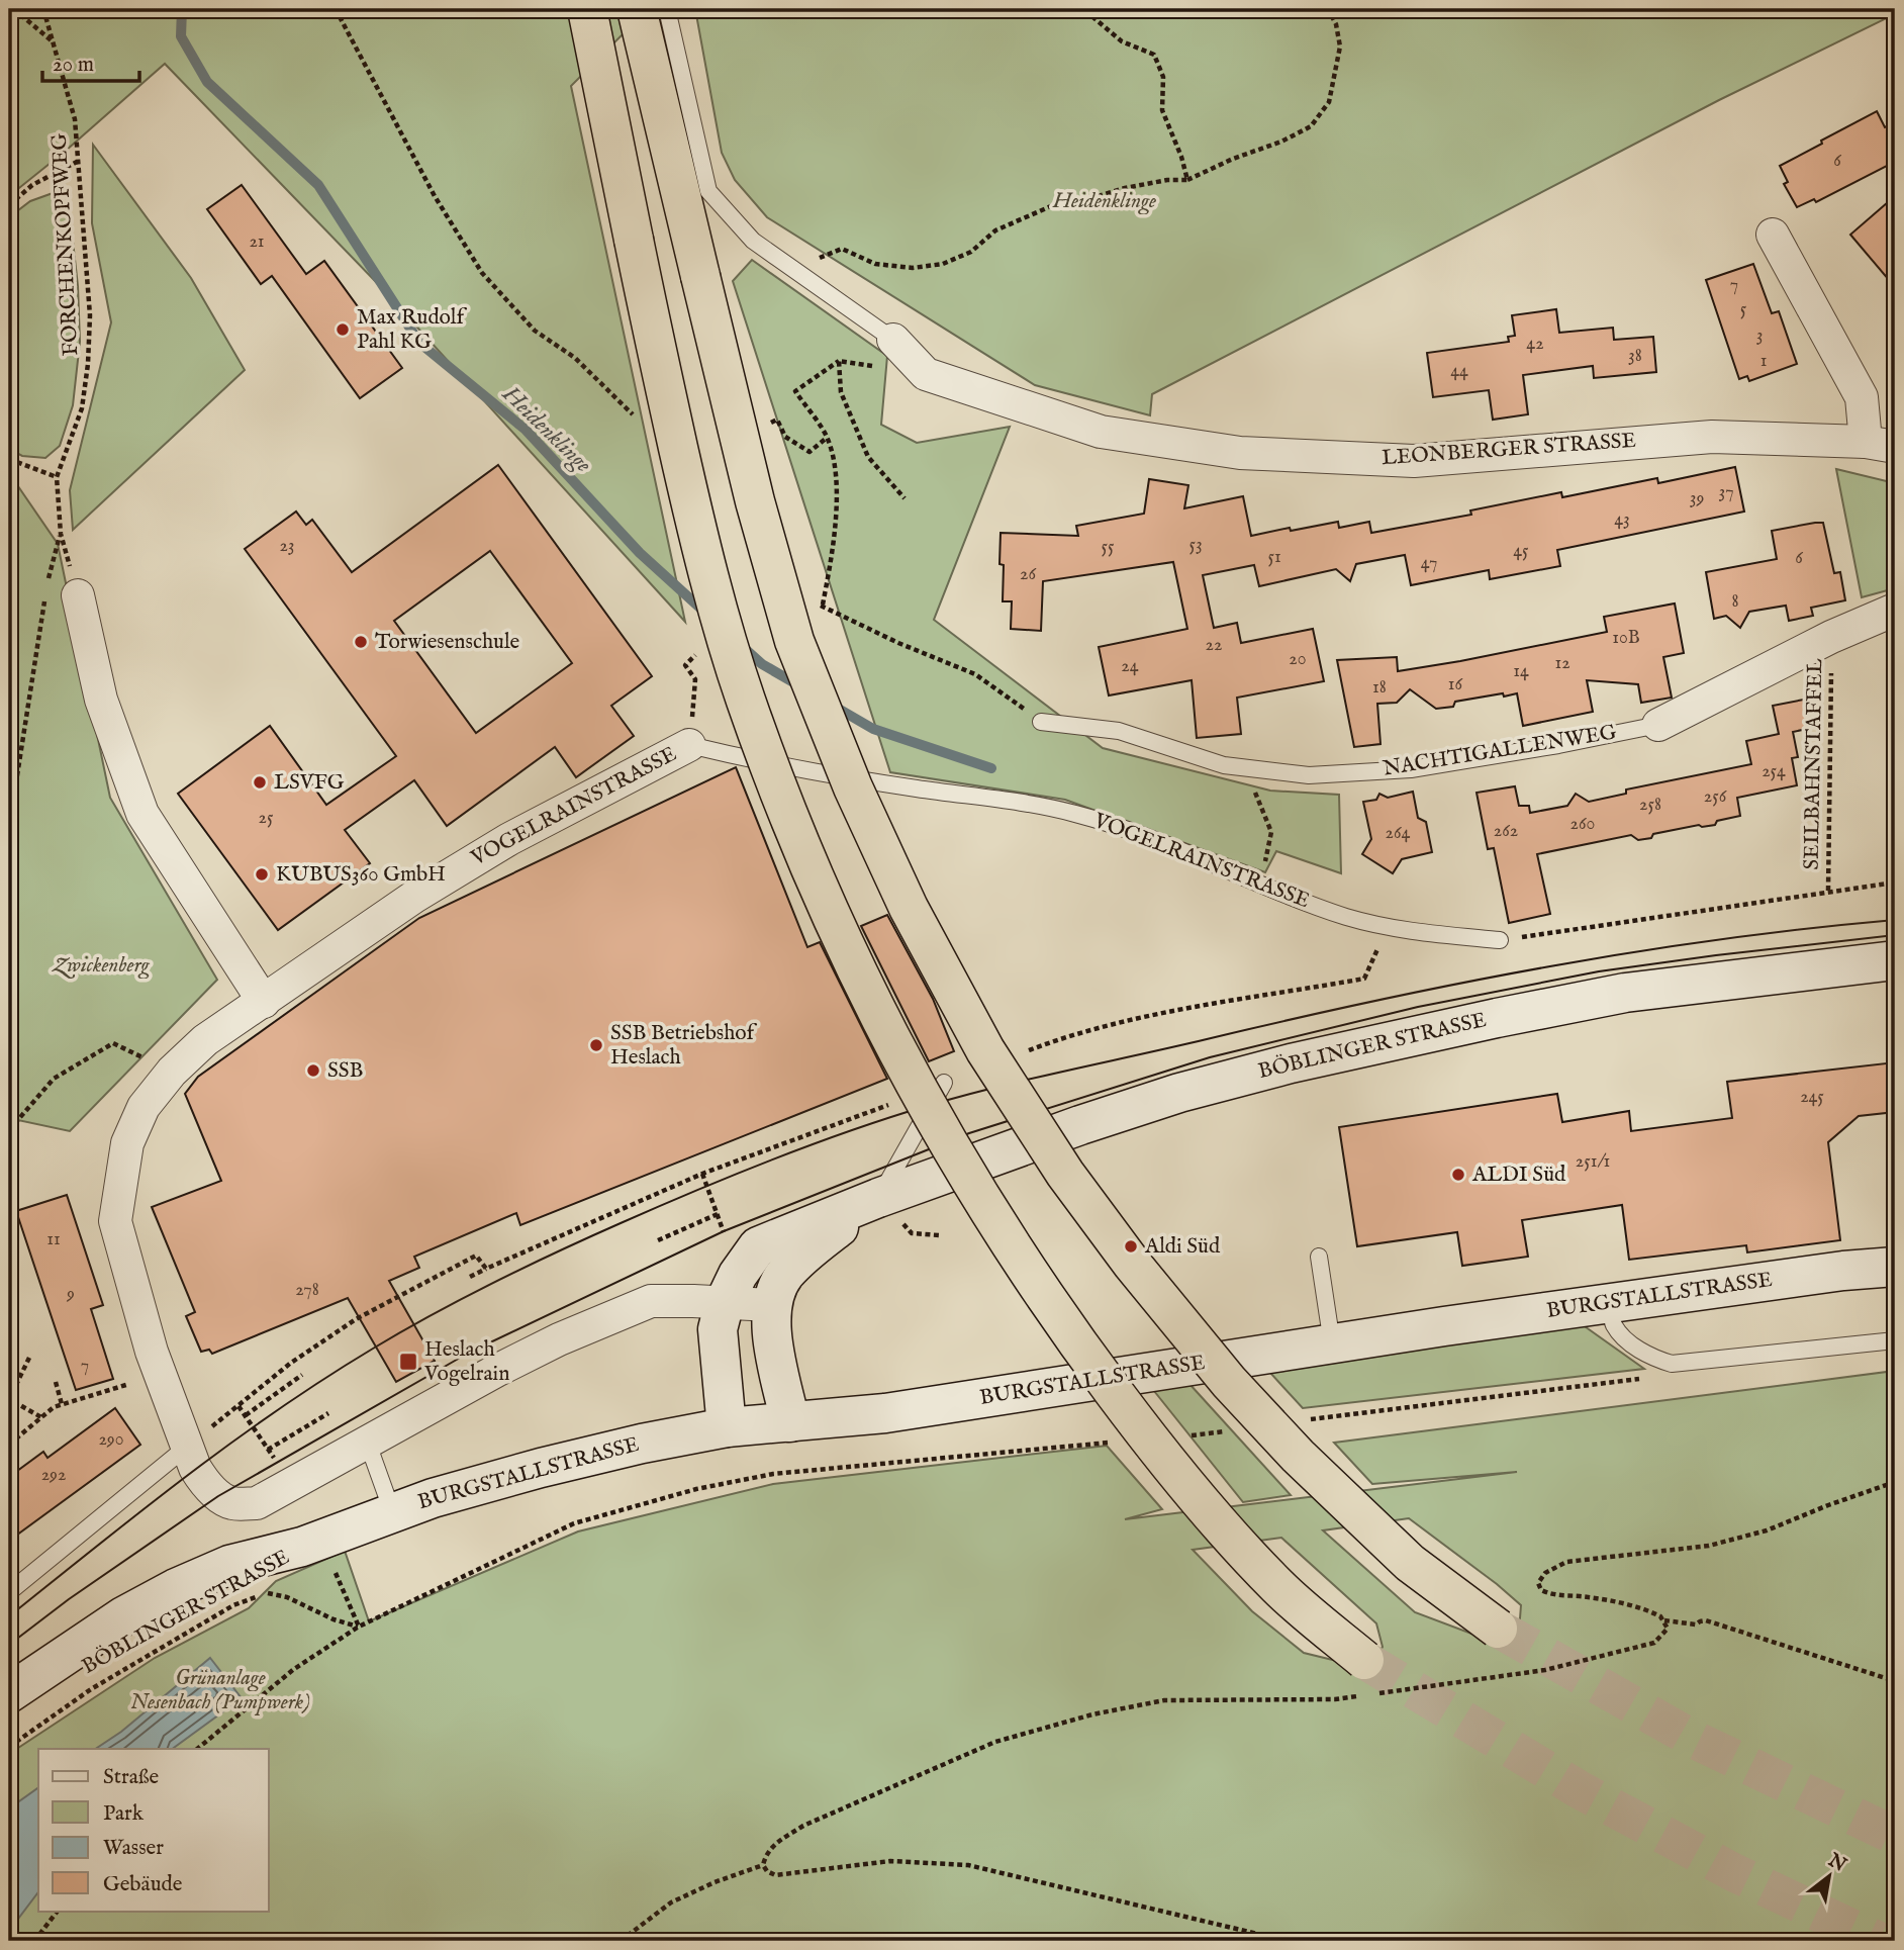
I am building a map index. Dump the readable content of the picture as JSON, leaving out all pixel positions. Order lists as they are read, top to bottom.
{
  "streets": {
    "main road": ["BÖBLINGER STRASSE", "BURGSTALLSTRASSE"],
    "street": ["LEONBERGER STRASSE", "NACHTIGALLENWEG", "VOGELRAINSTRASSE"],
    "path": ["FORCHENKOPFWEG", "SEILBAHNSTAFFEL"]
  },
  "crossings": [
    ["NACHTIGALLENWEG", "SEILBAHNSTAFFEL"],
    ["BÖBLINGER STRASSE", "BURGSTALLSTRASSE"]
  ],
  "water": ["Heidenklinge"],
  "parks": ["Heidenklinge", "Zwickenberg", "Grünanlage Nesenbach (Pumpwerk)"],
  "places": {
    "other": [
      "Max Rudolf Pahl KG",
      "Torwiesenschule",
      "LSVFG",
      "KUBUS360 GmbH",
      "SSB Betriebshof Heslach",
      "SSB",
      "ALDI Süd",
      "Aldi Süd"
    ],
    "transit": ["Heslach Vogelrain"]
  },
  "house_numbers": [
    "6",
    "21",
    "7",
    "5",
    "3",
    "42",
    "38",
    "1",
    "44",
    "37",
    "39",
    "43",
    "53",
    "23",
    "55",
    "45",
    "51",
    "6",
    "47",
    "26",
    "8",
    "10B",
    "22",
    "20",
    "12",
    "24",
    "14",
    "16",
    "18",
    "254",
    "256",
    "258",
    "25",
    "260",
    "262",
    "264",
    "245",
    "251/1",
    "11",
    "278",
    "9",
    "7",
    "290",
    "292"
  ],
  "legend": [
    "Straße",
    "Park",
    "Wasser",
    "Gebäude"
  ],
  "scale_bar": "20 m",
  "north": "top right"
}
